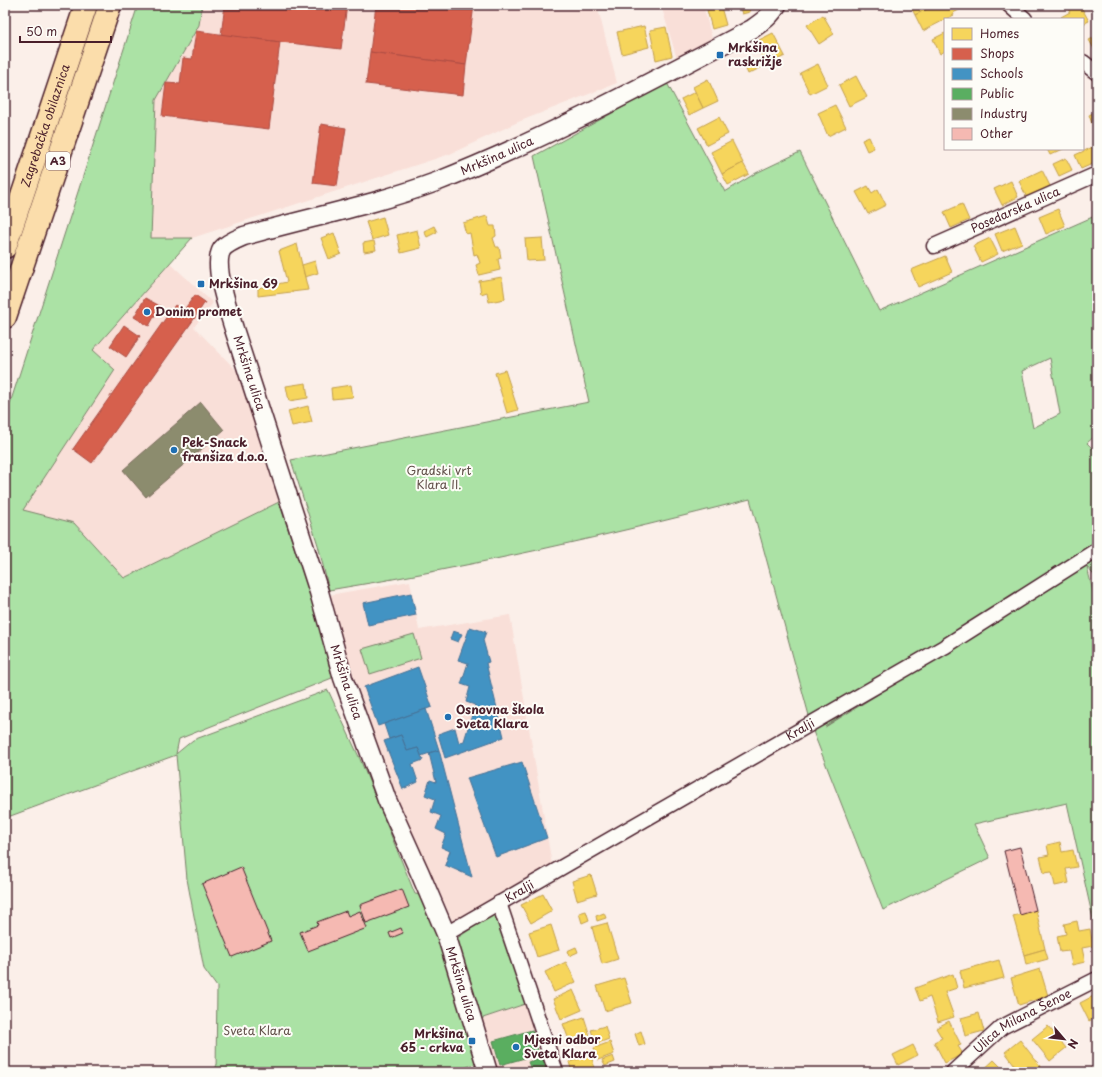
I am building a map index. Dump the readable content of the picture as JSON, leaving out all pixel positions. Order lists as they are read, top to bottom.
{
  "streets": {
    "highway": ["Zagrebačka obilaznica", "A3"],
    "street": [
      "Mrkšina ulica",
      "Posedarska ulica",
      "Kralji",
      "Ulica Milana Šenoe"
    ]
  },
  "crossings": [
    ["Mrkšina ulica", "Kralji"]
  ],
  "parks": ["Gradski vrt Klara II.", "Sveta Klara"],
  "places": {
    "transit": ["Mrkšina raskrižje", "Mrkšina 69", "Mrkšina 65 - crkva"],
    "other": [
      "Donim promet",
      "Pek-Snack franšiza d.o.o.",
      "Osnovna škola Sveta Klara",
      "Mjesni odbor Sveta Klara"
    ]
  },
  "legend": [
    "Homes",
    "Shops",
    "Schools",
    "Public",
    "Industry",
    "Other"
  ],
  "scale_bar": "50 m",
  "north": "bottom right"
}
